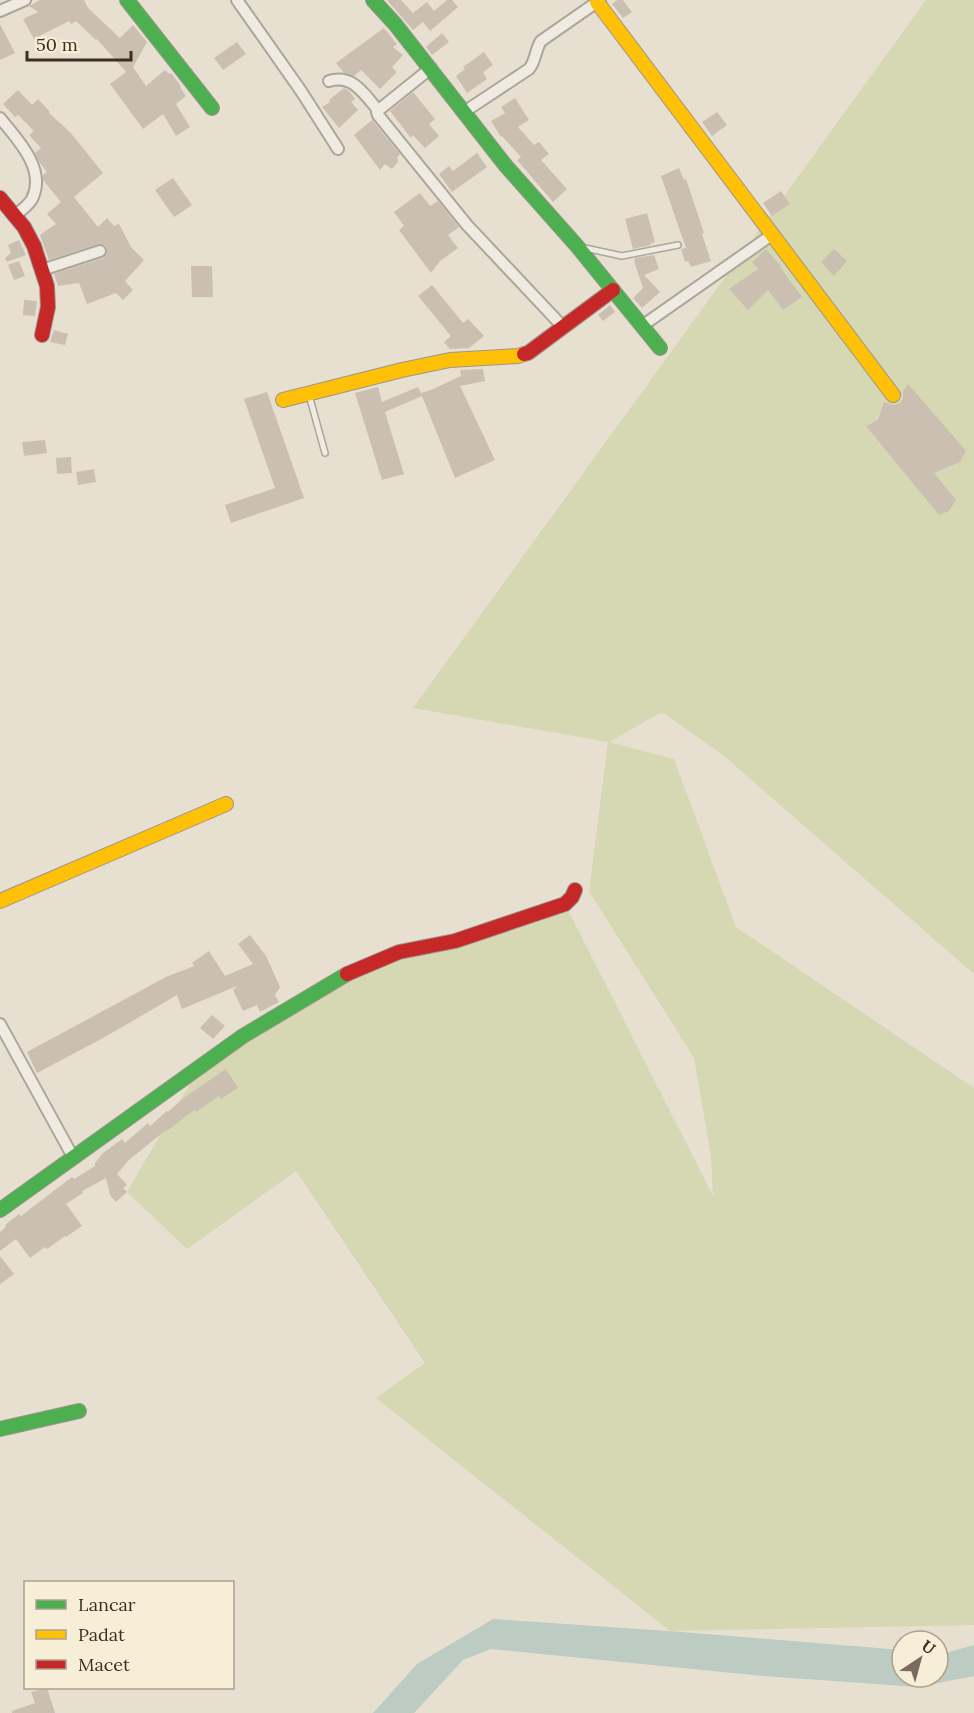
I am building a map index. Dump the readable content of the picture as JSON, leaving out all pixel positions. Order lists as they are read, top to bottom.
{
  "legend": ["Lancar", "Padat", "Macet"],
  "scale_bar": "50 m",
  "north": "top right"
}
